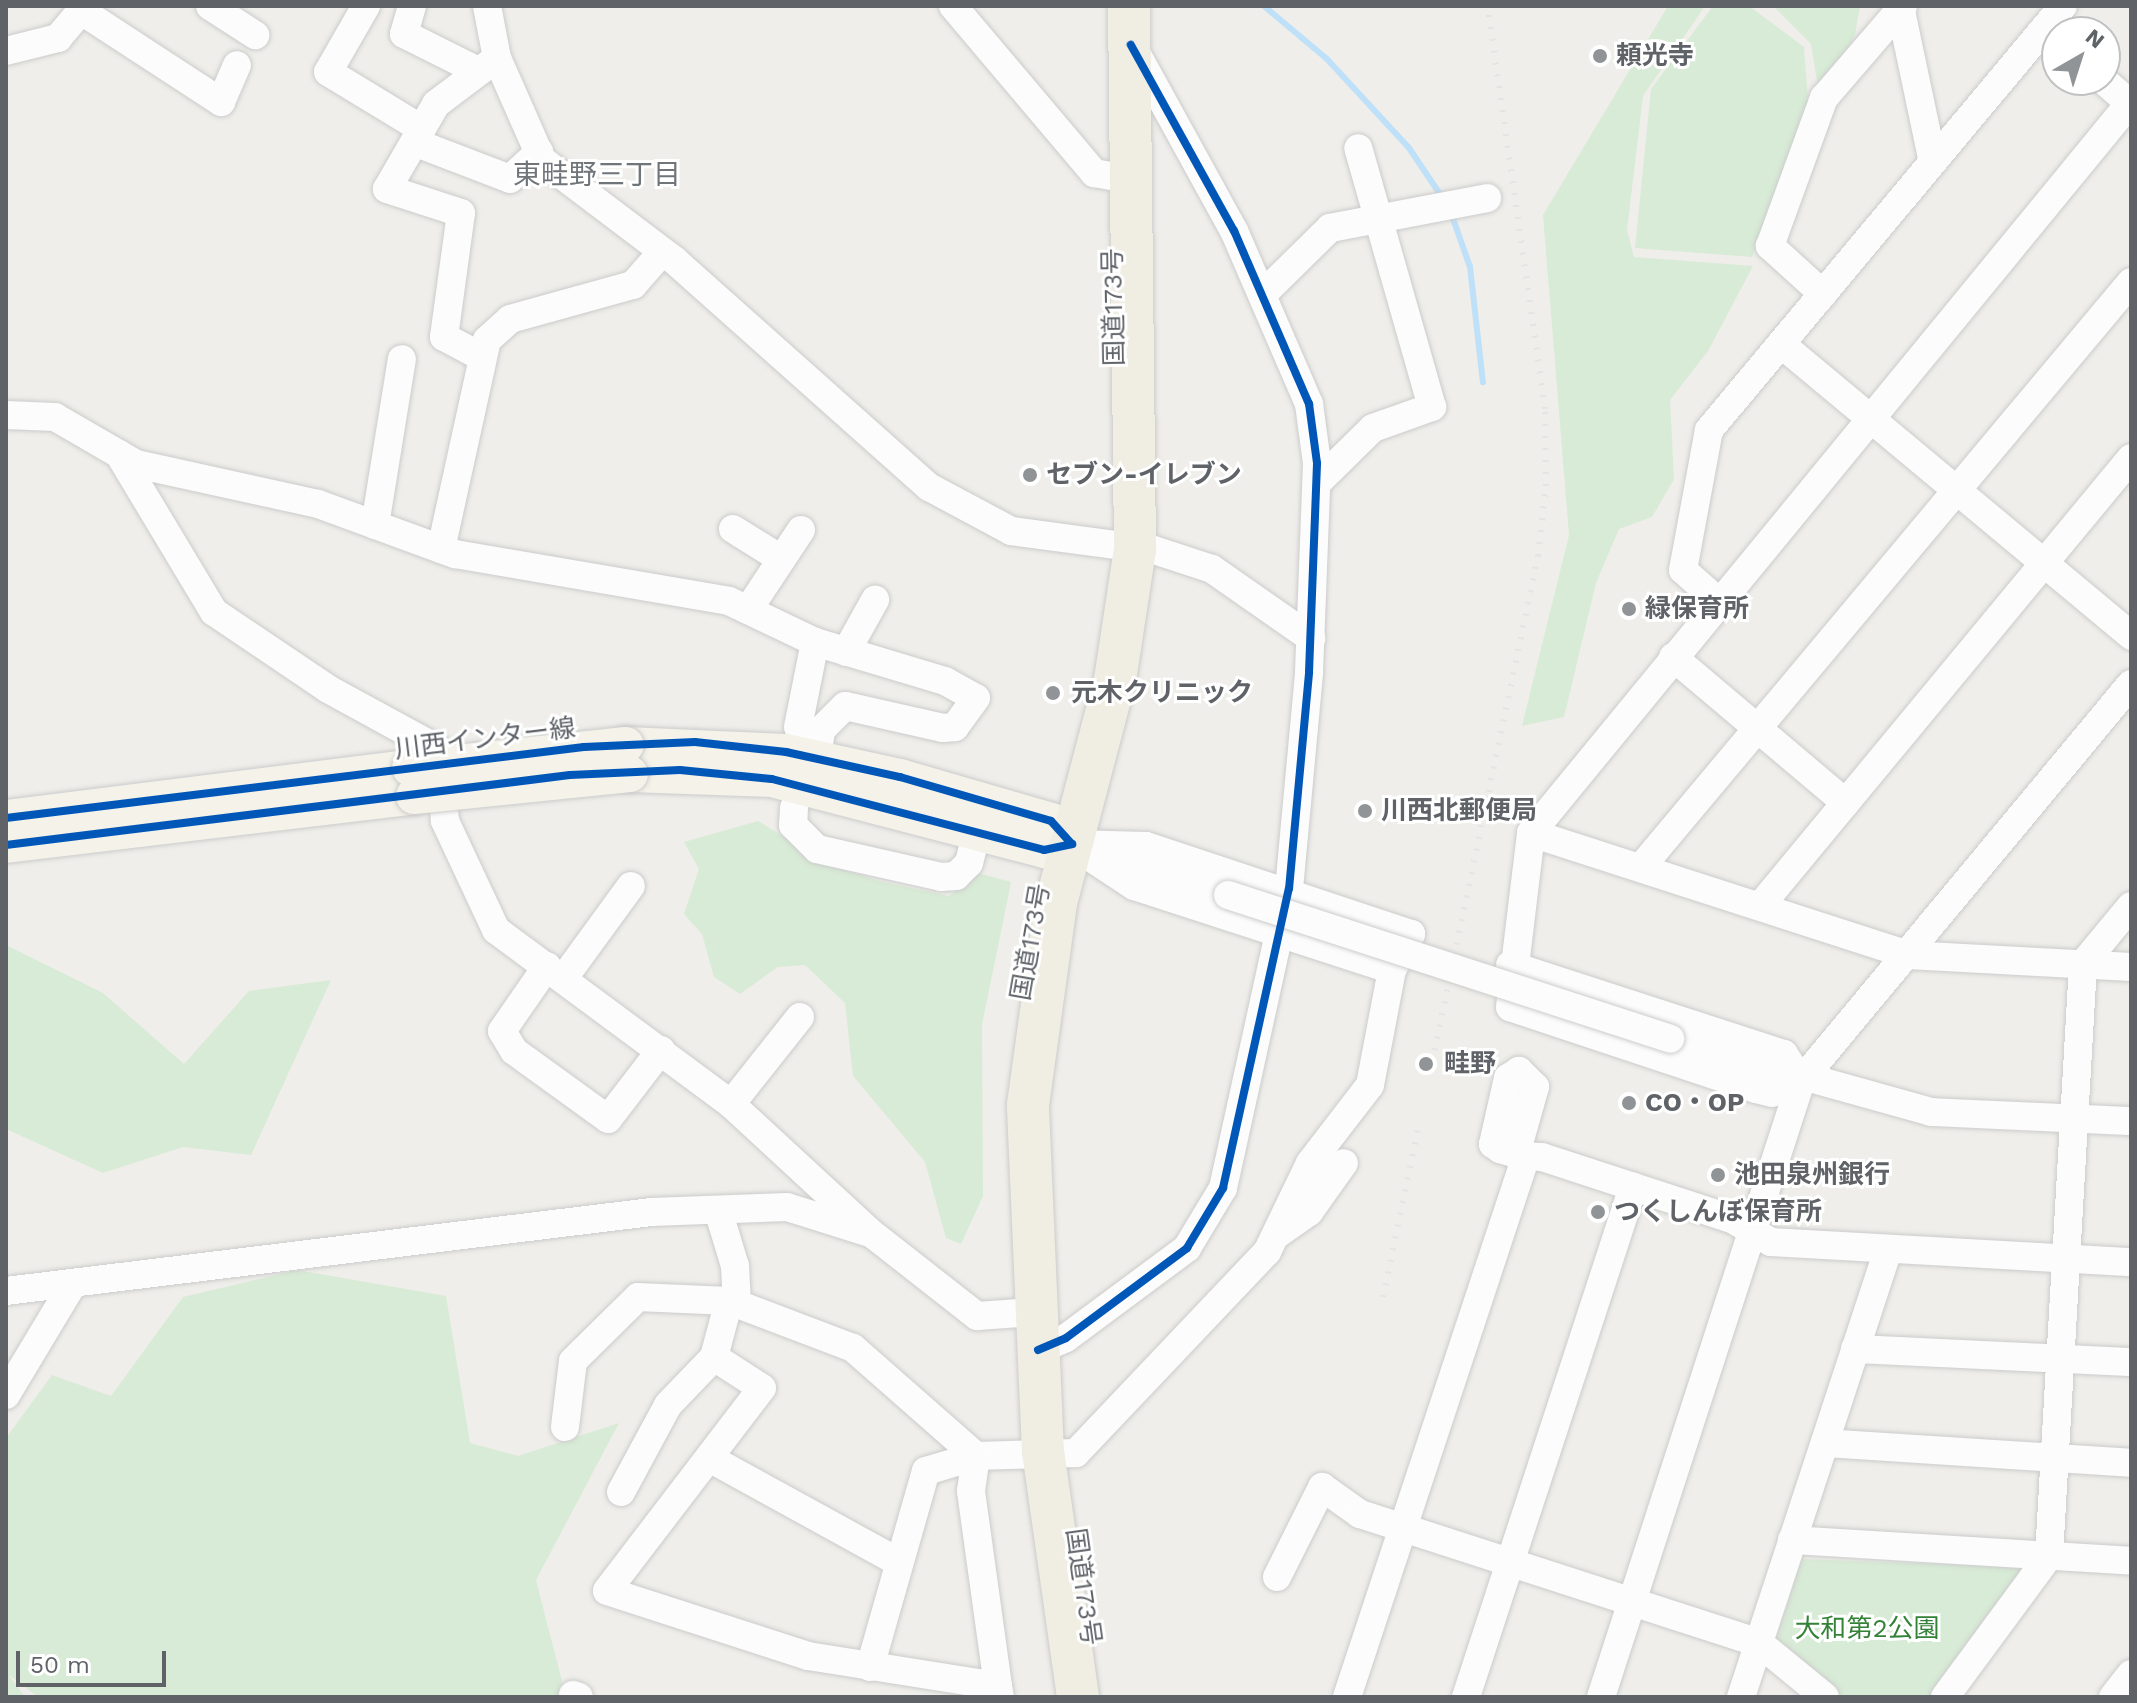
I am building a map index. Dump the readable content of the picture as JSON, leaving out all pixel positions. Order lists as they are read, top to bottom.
{
  "streets": {
    "highway": ["国道173号"],
    "main road": ["川西インター線"]
  },
  "crossings": [
    ["国道173号", "川西インター線"]
  ],
  "districts": ["東畦野三丁目"],
  "parks": ["大和第2公園"],
  "places": [
    "頼光寺",
    "セブン-イレブン",
    "緑保育所",
    "元木クリニック",
    "川西北郵便局",
    "畦野",
    "CO・OP",
    "池田泉州銀行",
    "つくしんぼ保育所"
  ],
  "scale_bar": "50 m",
  "north": "top right"
}
